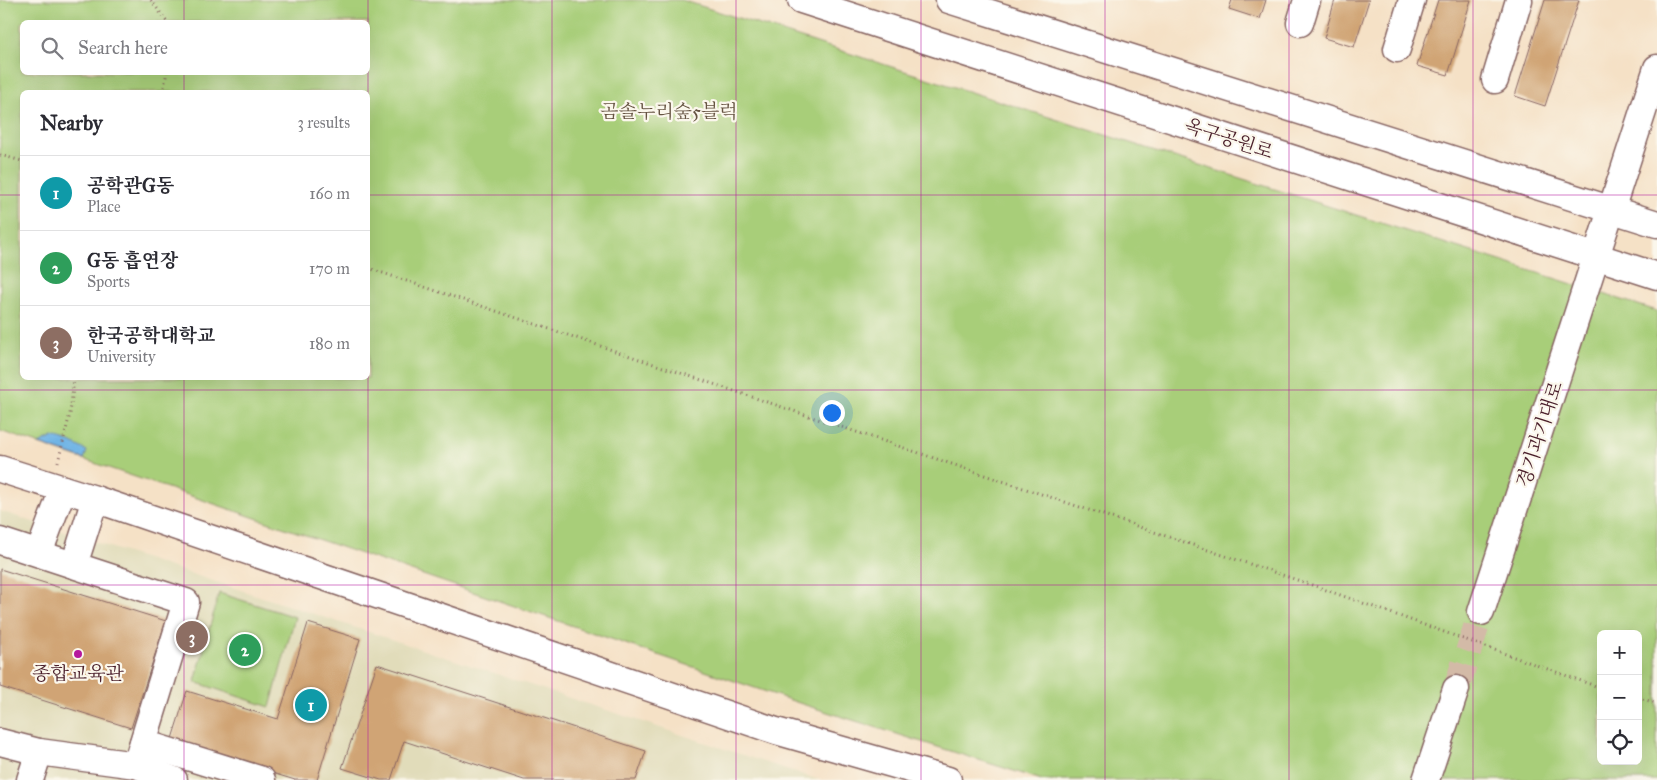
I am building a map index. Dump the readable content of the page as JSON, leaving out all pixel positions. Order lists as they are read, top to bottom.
{
  "streets": {
    "street": ["옥구공원로", "경기과기대로"]
  },
  "crossings": [
    ["옥구공원로", "경기과기대로"]
  ],
  "parks": ["곰솔누리숲5블럭"],
  "places": ["종합교육관"],
  "page": {
    "search": "Search here",
    "heading": ["Nearby", "3 results"],
    "list": [
      {
        "mark": "1",
        "name": "공학관G동",
        "note": "Place",
        "value": "160 m"
      },
      {
        "mark": "2",
        "name": "G동 흡연장",
        "note": "Sports",
        "value": "170 m"
      },
      {
        "mark": "3",
        "name": "한국공학대학교",
        "note": "University",
        "value": "180 m"
      }
    ],
    "pins": ["3", "2", "1"],
    "map_buttons": ["+", "−"]
  }
}
